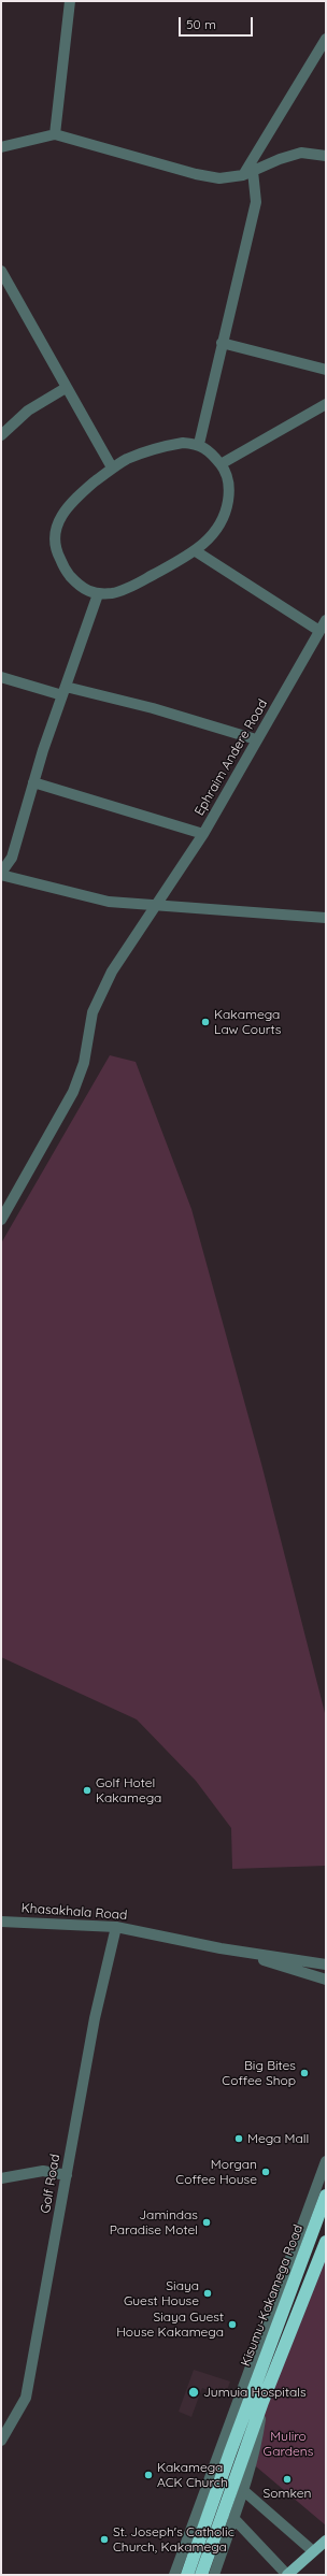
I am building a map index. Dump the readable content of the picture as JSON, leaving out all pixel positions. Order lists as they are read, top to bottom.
{
  "streets": {
    "highway": ["Kisumu-Kakamega Road"],
    "street": ["Ephraim Andere Road", "Khasakhala Road", "Golf Road"]
  },
  "crossings": [
    ["Khasakhala Road", "Golf Road"]
  ],
  "parks": ["Muliro Gardens"],
  "places": [
    "Kakamega Law Courts",
    "Golf Hotel Kakamega",
    "Big Bites Coffee Shop",
    "Mega Mall",
    "Morgan Coffee House",
    "Jamindas Paradise Motel",
    "Siaya Guest House",
    "Siaya Guest House Kakamega",
    "Jumuia Hospitals",
    "Kakamega ACK Church",
    "Somken",
    "St. Joseph's Catholic Church, Kakamega"
  ],
  "scale_bar": "50 m"
}
